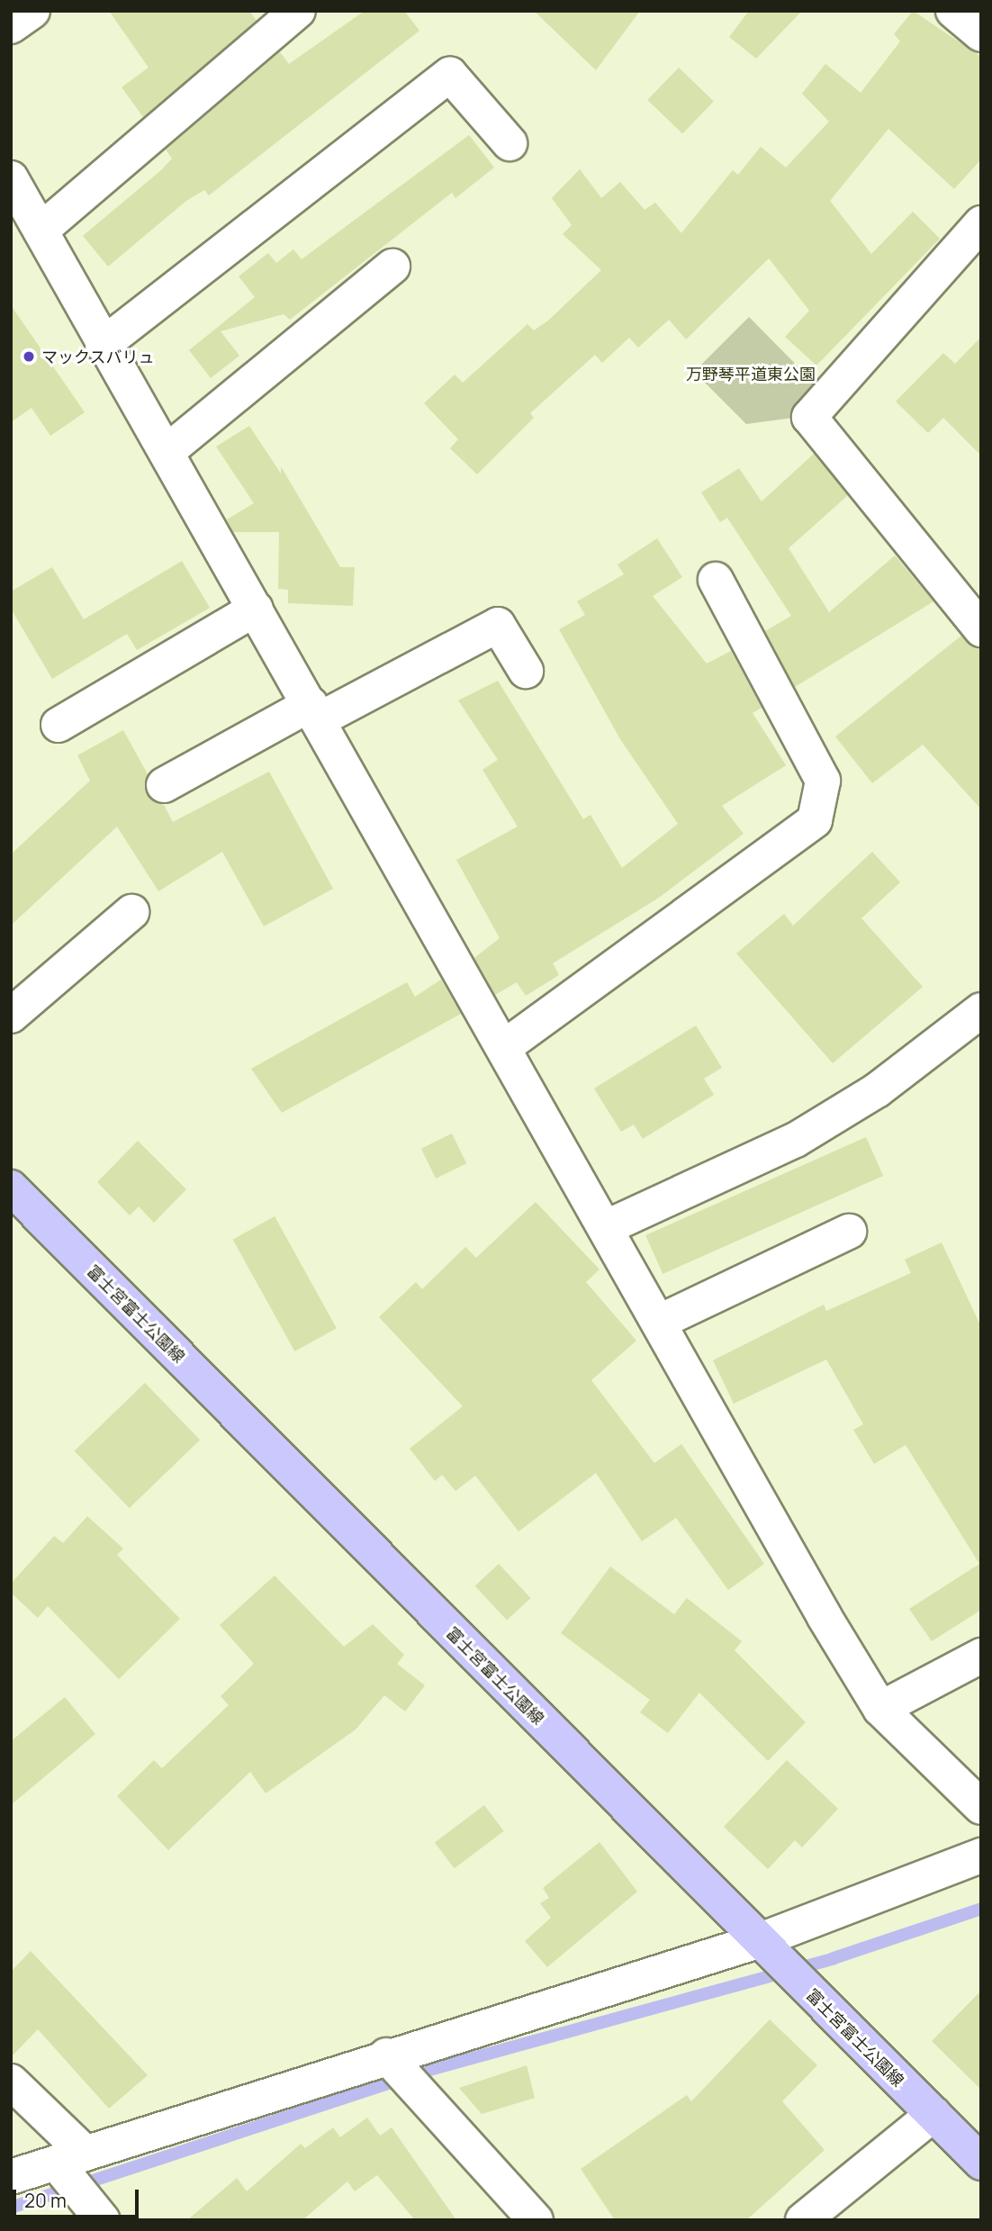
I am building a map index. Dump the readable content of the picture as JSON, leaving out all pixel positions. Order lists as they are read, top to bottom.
{
  "streets": {
    "main road": ["富士宮富士公園線"]
  },
  "parks": ["万野琴平道東公園"],
  "places": ["マックスバリュ"],
  "scale_bar": "20 m"
}
